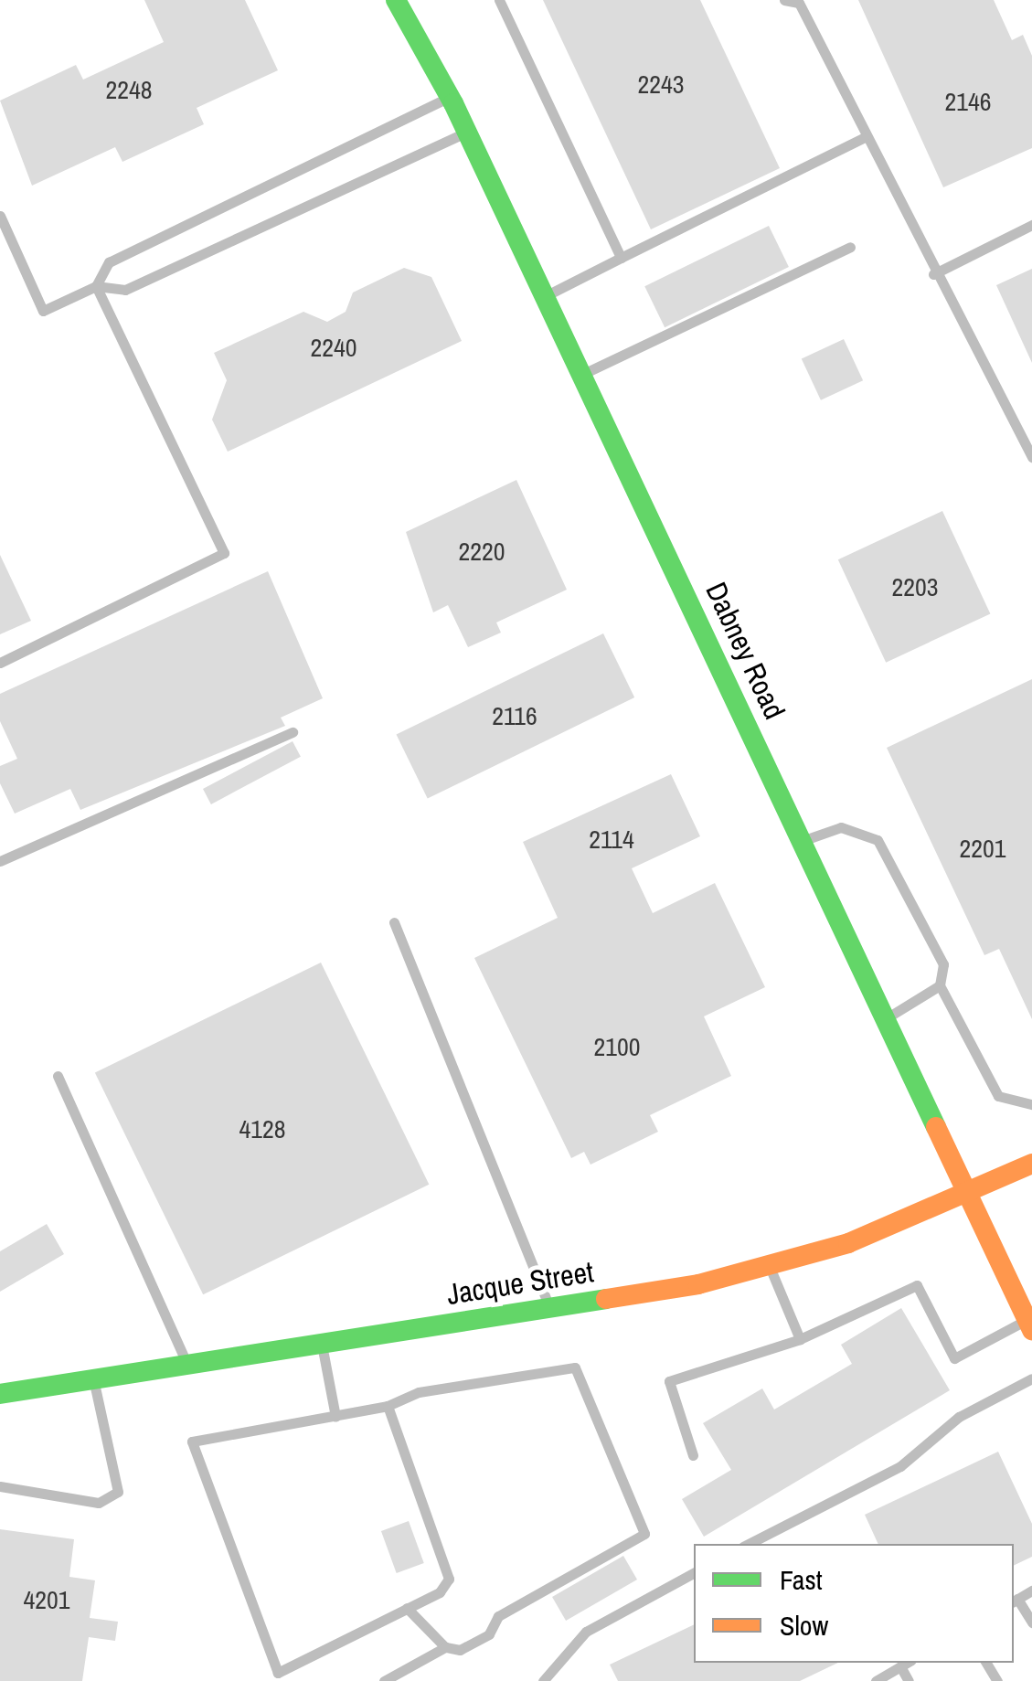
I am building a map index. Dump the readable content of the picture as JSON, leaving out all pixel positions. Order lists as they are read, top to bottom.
{
  "streets": {
    "street": ["Dabney Road", "Jacque Street"]
  },
  "crossings": [
    ["Dabney Road", "Jacque Street"]
  ],
  "house_numbers": [
    "2243",
    "2248",
    "2146",
    "2240",
    "2220",
    "2203",
    "2116",
    "2114",
    "2201",
    "2100",
    "4128",
    "4201"
  ],
  "legend": ["Fast", "Slow"]
}
